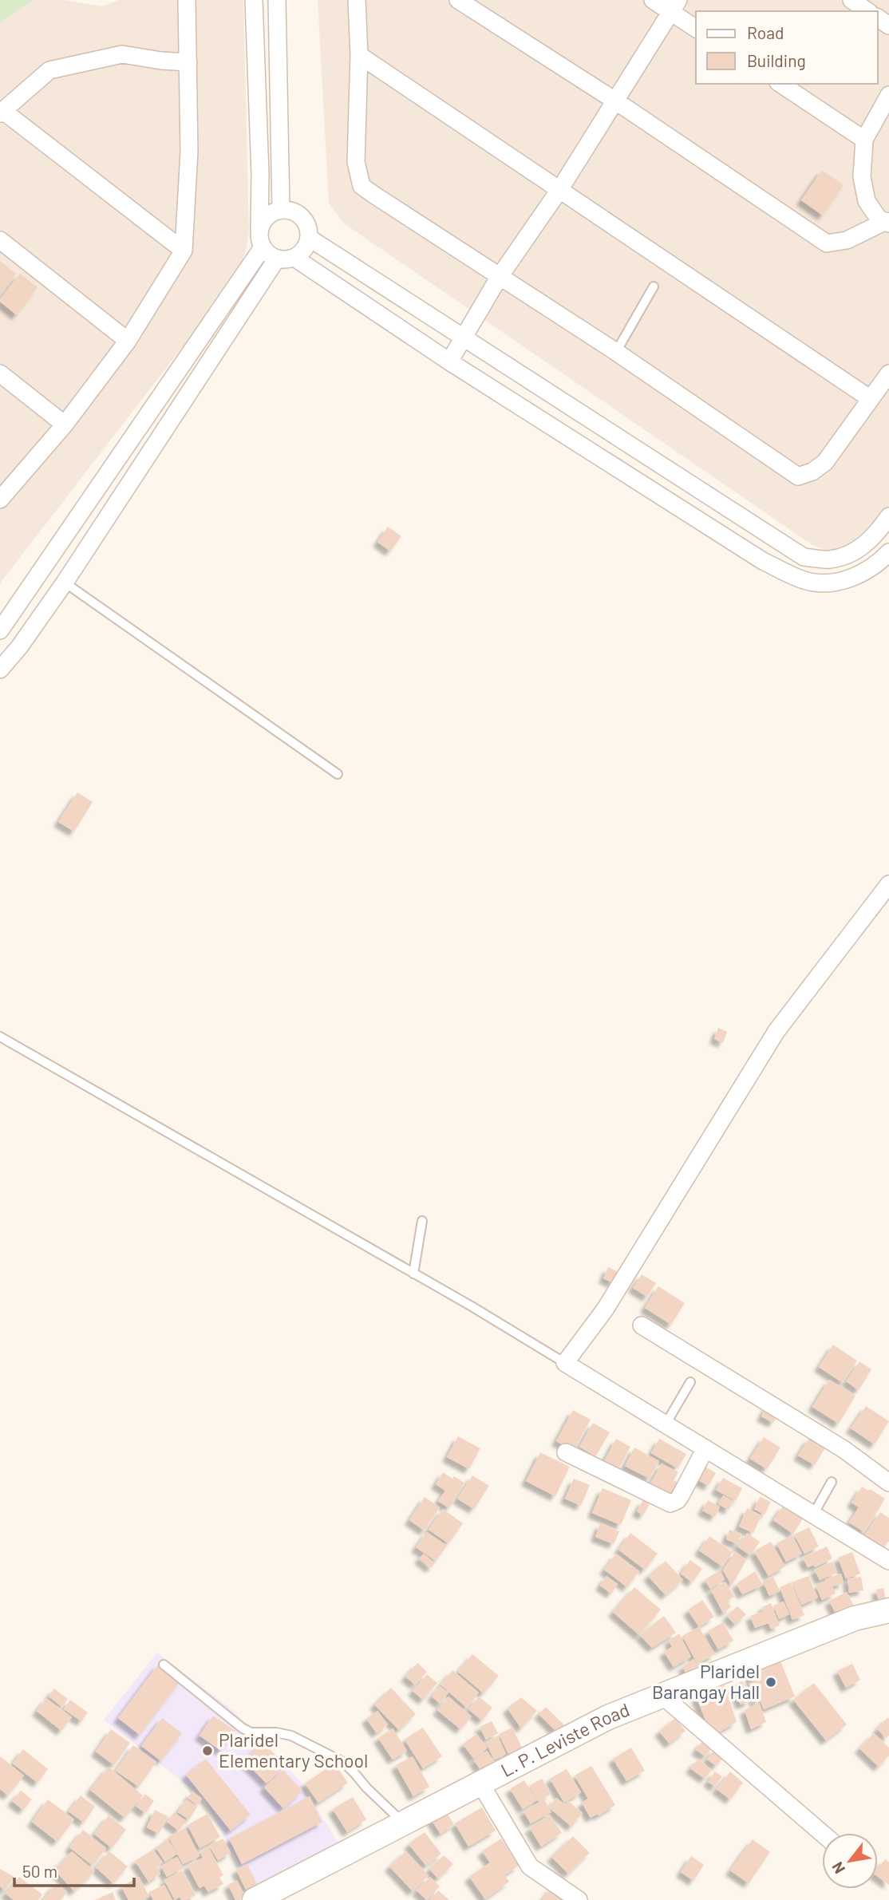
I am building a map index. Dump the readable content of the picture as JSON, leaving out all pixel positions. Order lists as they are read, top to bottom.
{
  "streets": {
    "main road": ["L. P. Leviste Road"]
  },
  "places": ["Plaridel Barangay Hall", "Plaridel Elementary School"],
  "legend": ["Road", "Building"],
  "scale_bar": "50 m",
  "north": "bottom left"
}
